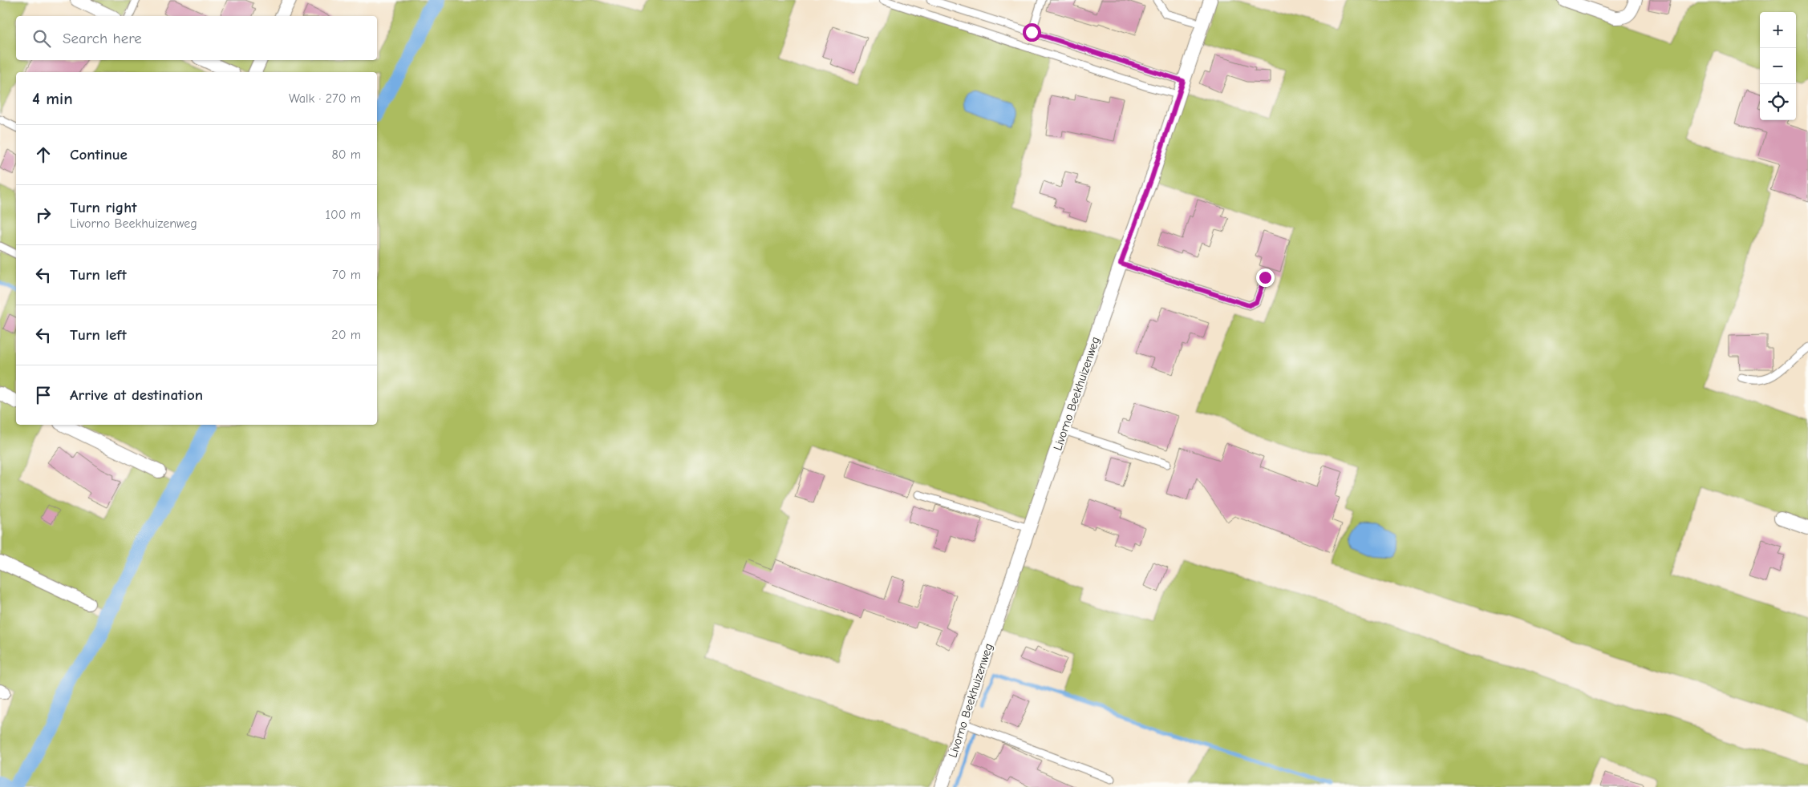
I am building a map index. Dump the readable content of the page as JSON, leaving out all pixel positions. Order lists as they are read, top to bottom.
{
  "streets": {
    "street": ["Livorno Beekhuizenweg"]
  },
  "page": {
    "map_buttons": ["+", "−"],
    "search": "Search here",
    "heading": ["4 min", "Walk · 270 m"],
    "list": [
      ["Continue", "80 m"],
      ["Turn right", "Livorno Beekhuizenweg", "100 m"],
      ["Turn left", "70 m"],
      ["Turn left", "20 m"],
      "Arrive at destination"
    ]
  }
}
